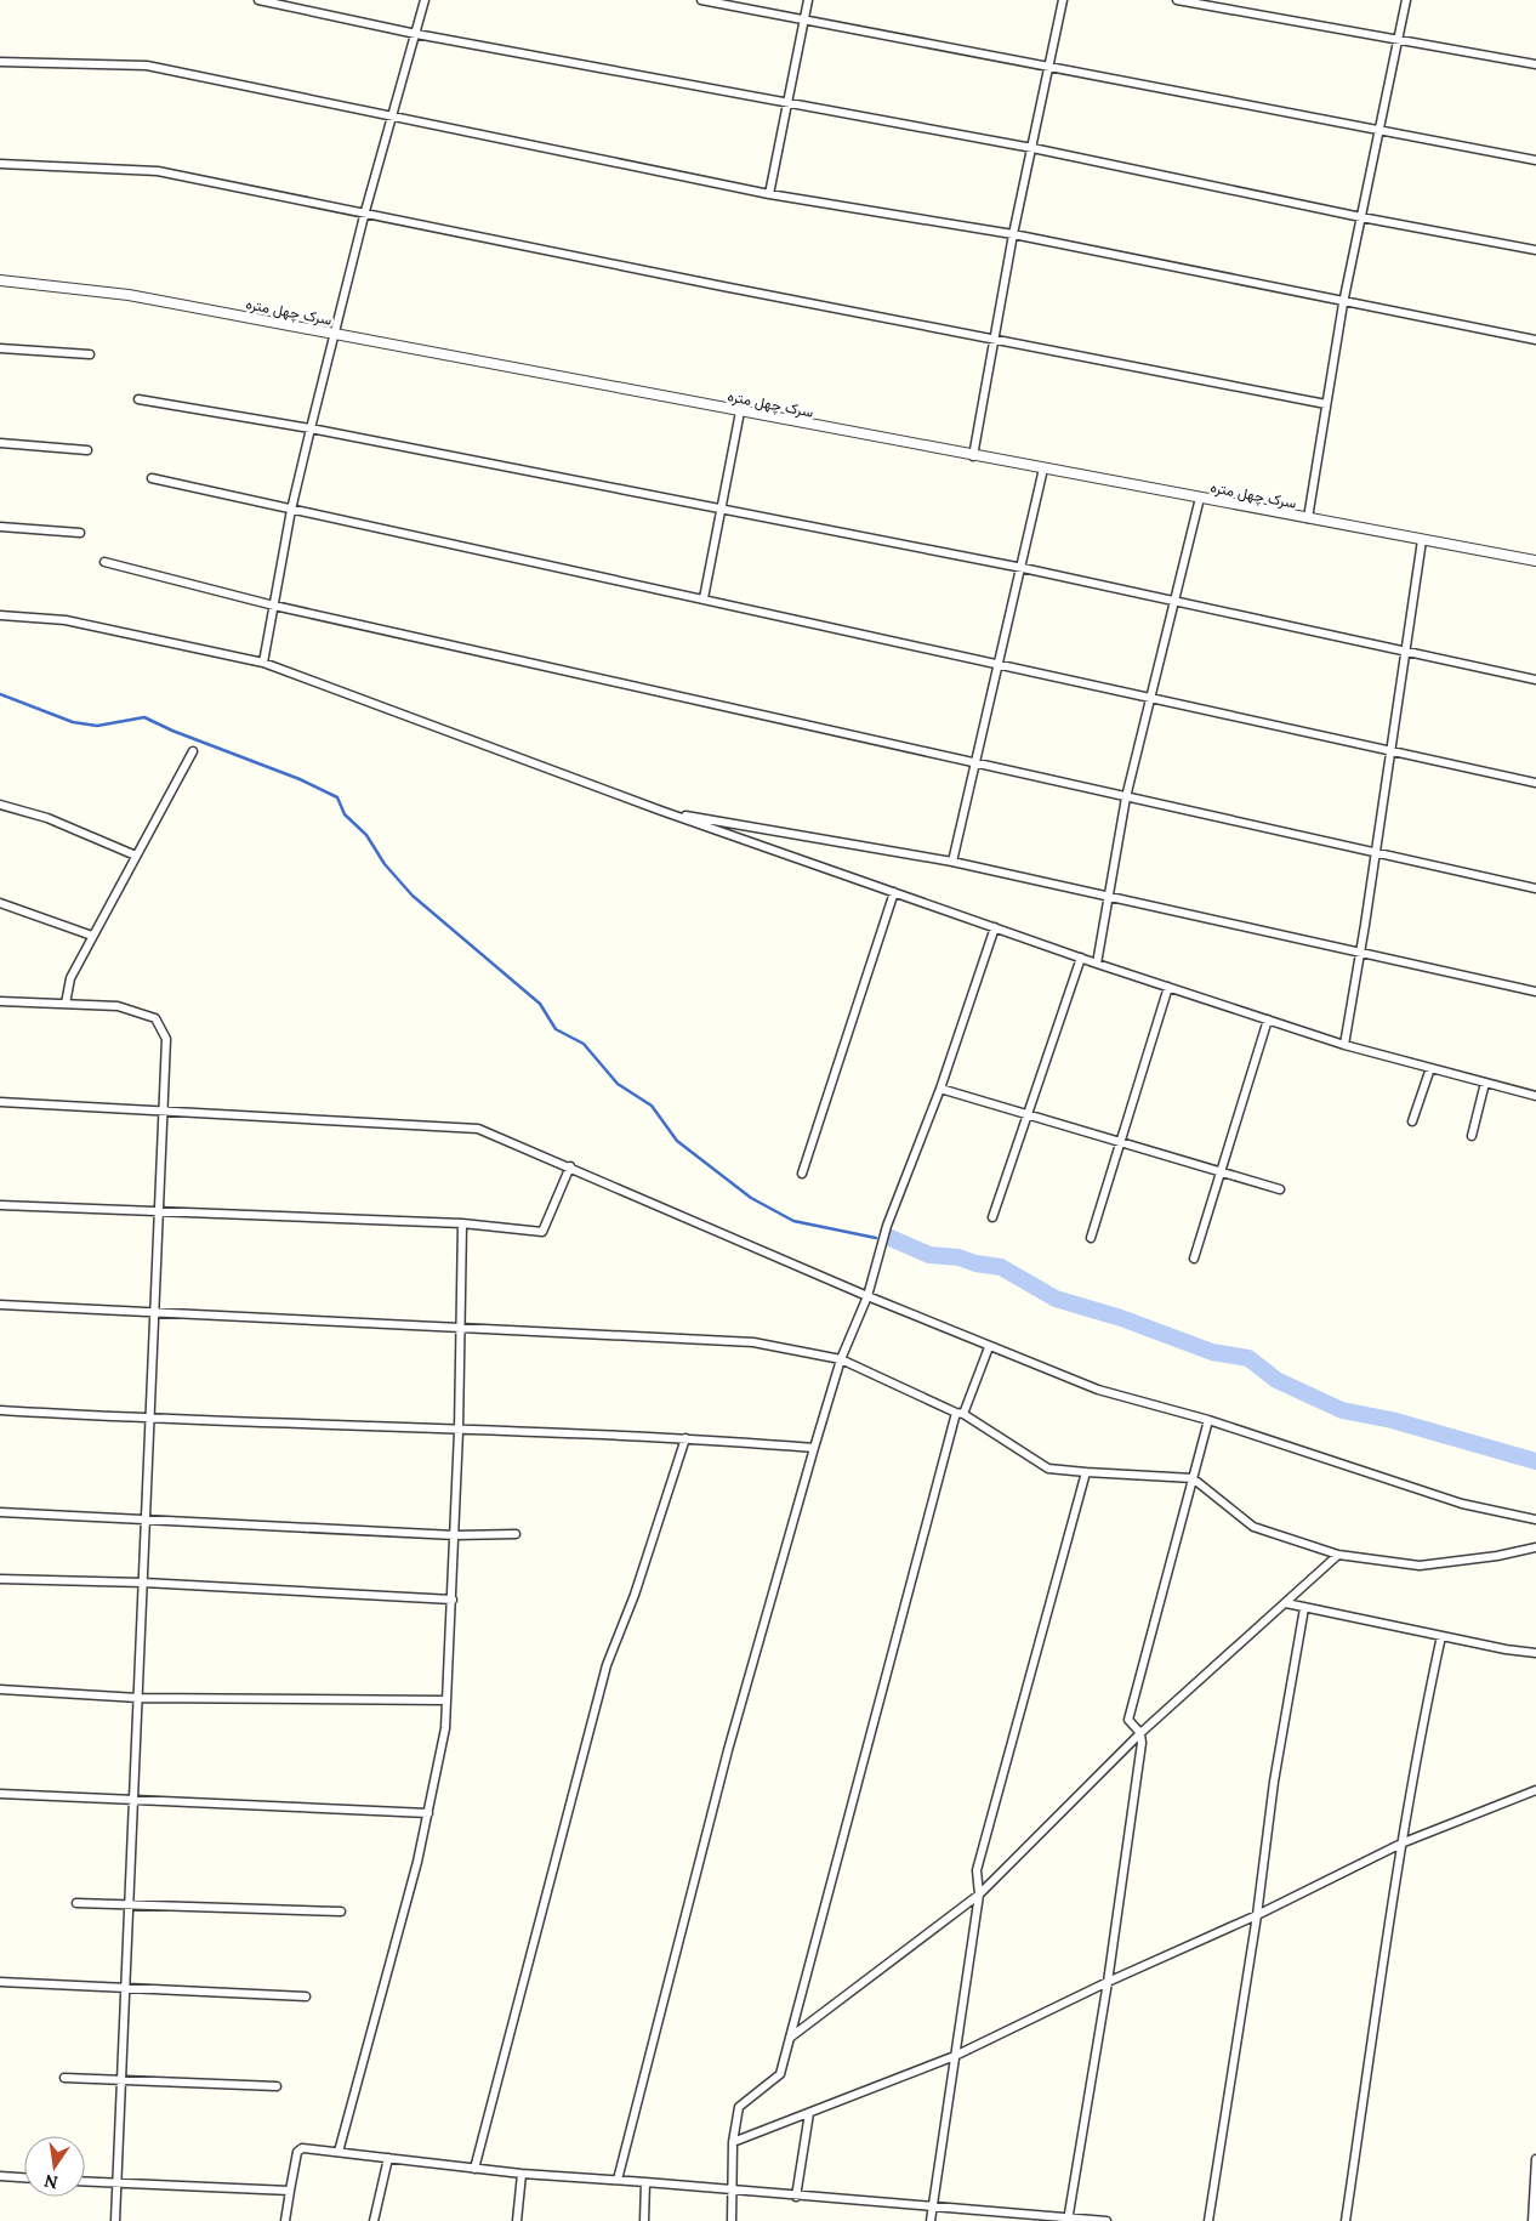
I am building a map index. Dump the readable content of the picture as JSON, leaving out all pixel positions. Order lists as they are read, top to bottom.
{
  "streets": {
    "street": ["سرک چهل متره"]
  },
  "north": "bottom"
}
